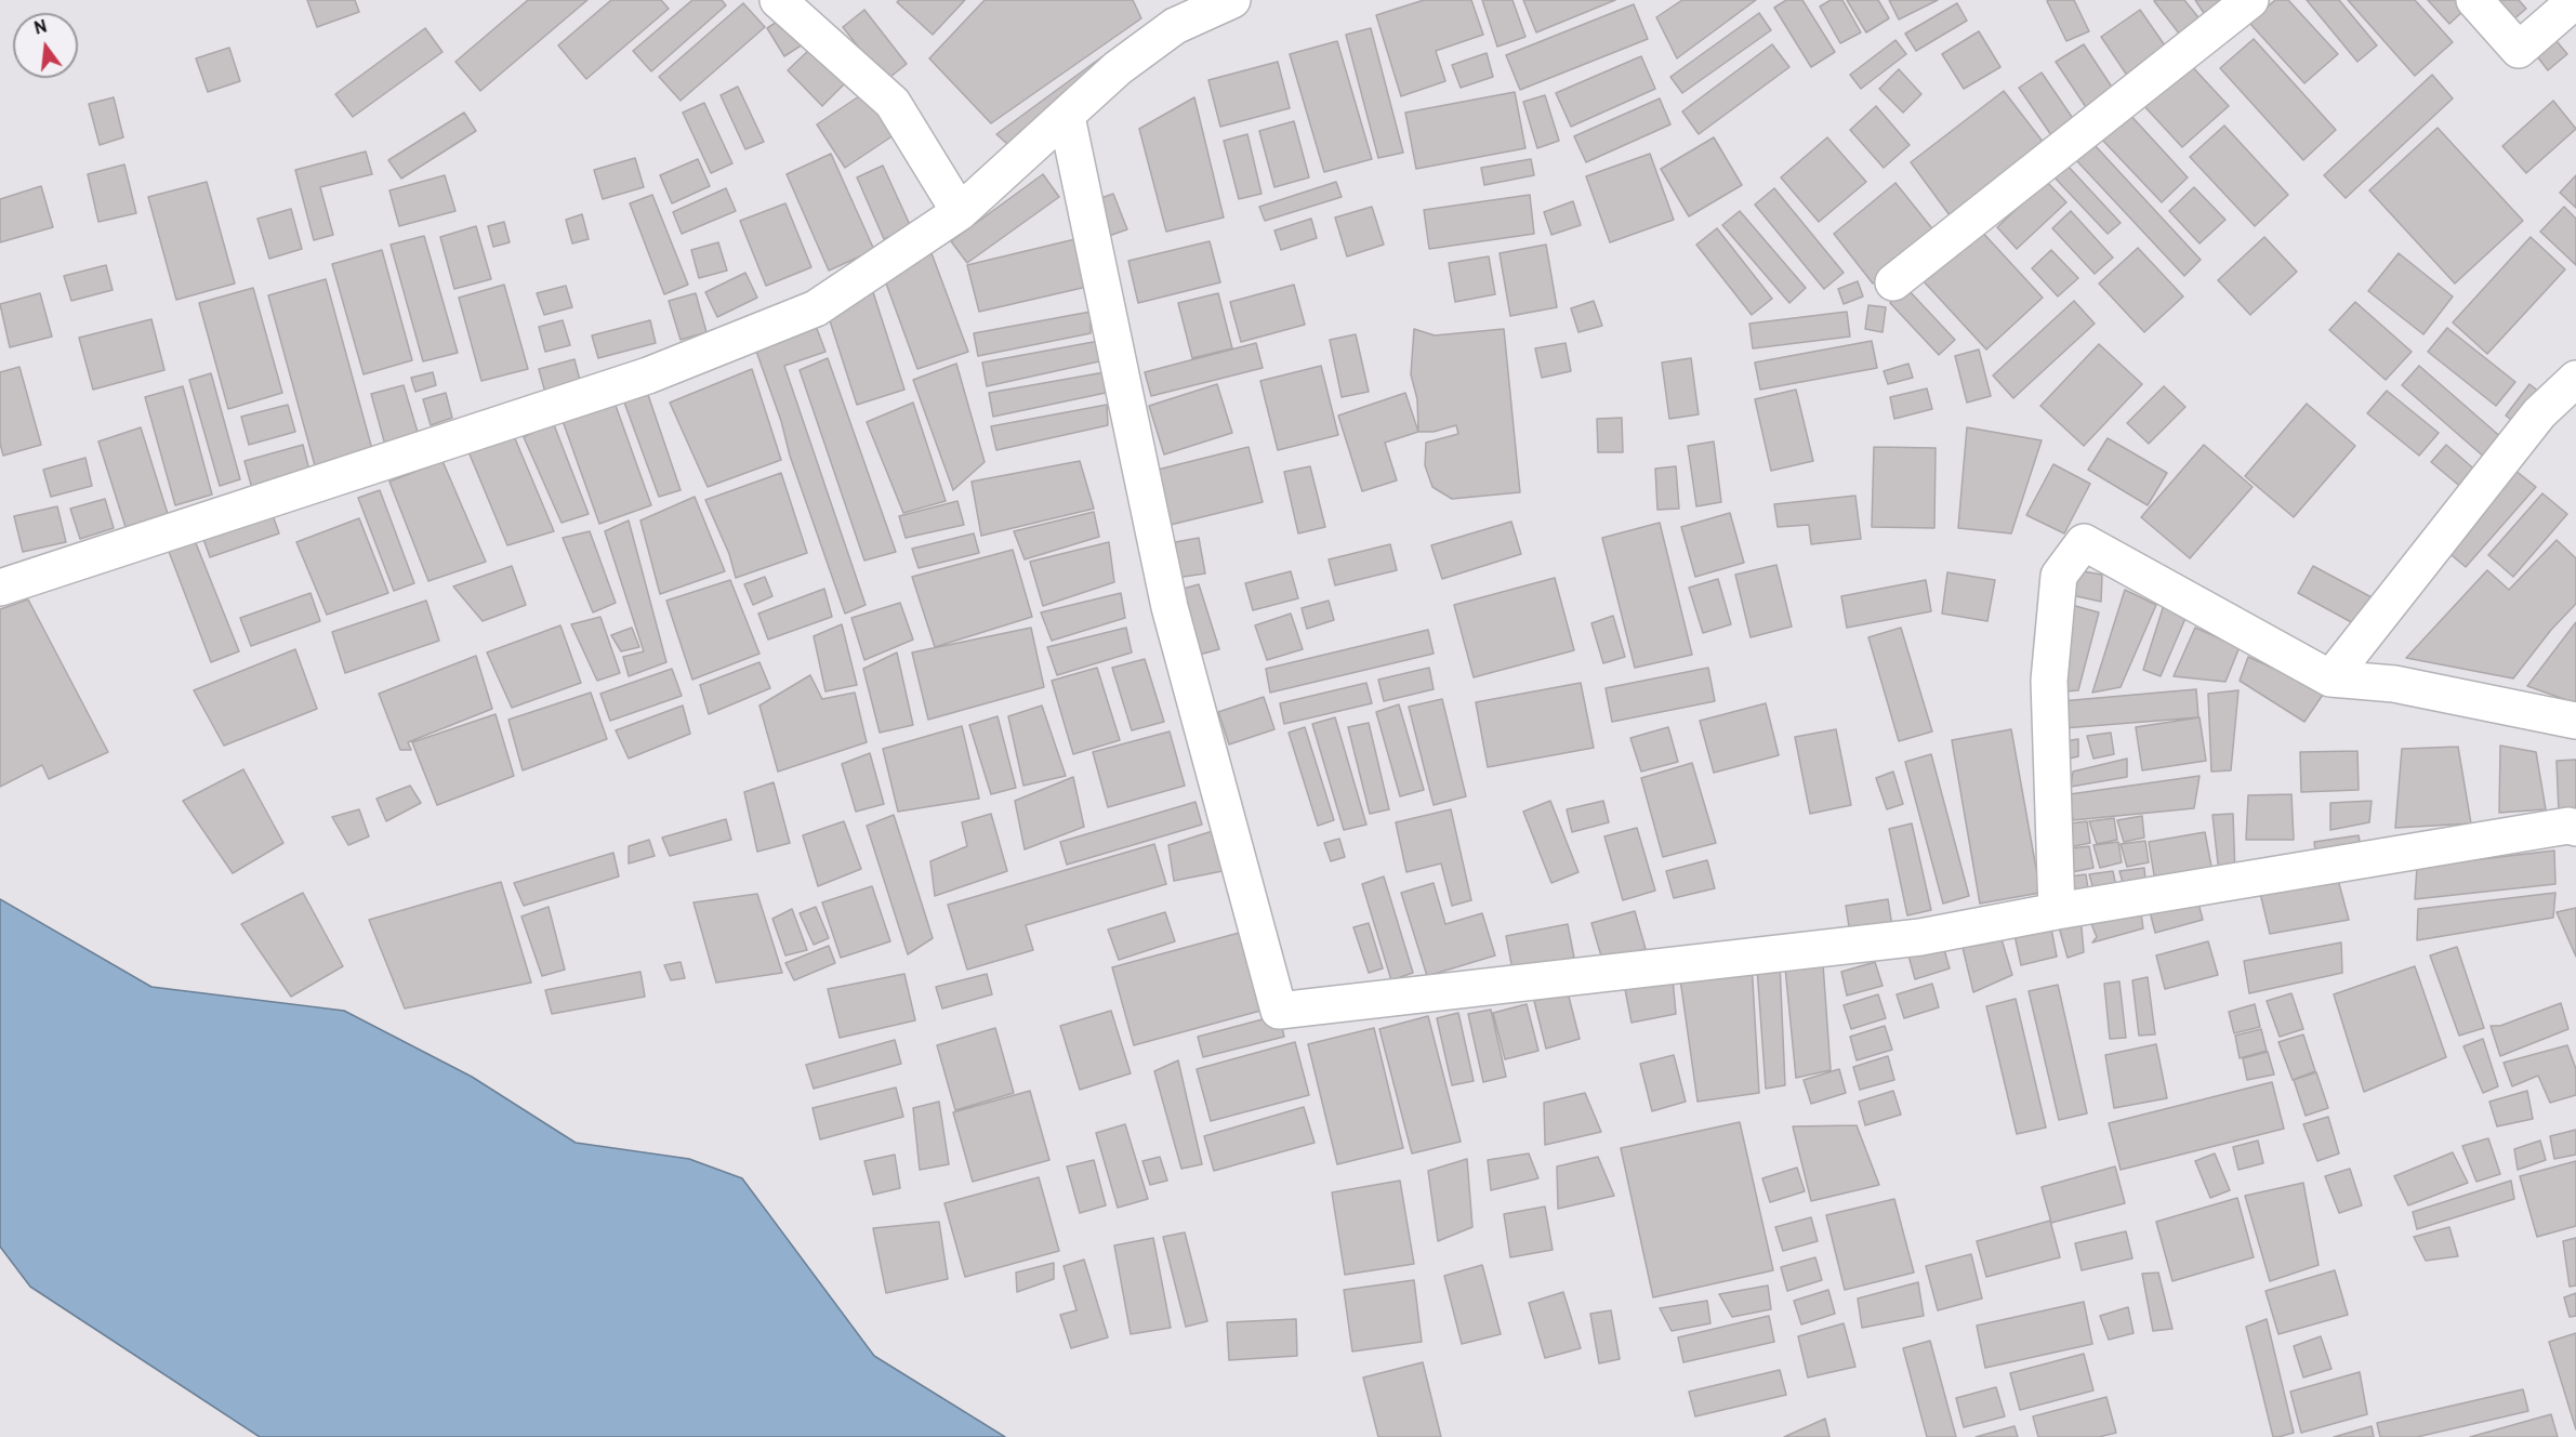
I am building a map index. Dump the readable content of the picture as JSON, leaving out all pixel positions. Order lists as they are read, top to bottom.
{
  "north": "top"
}
